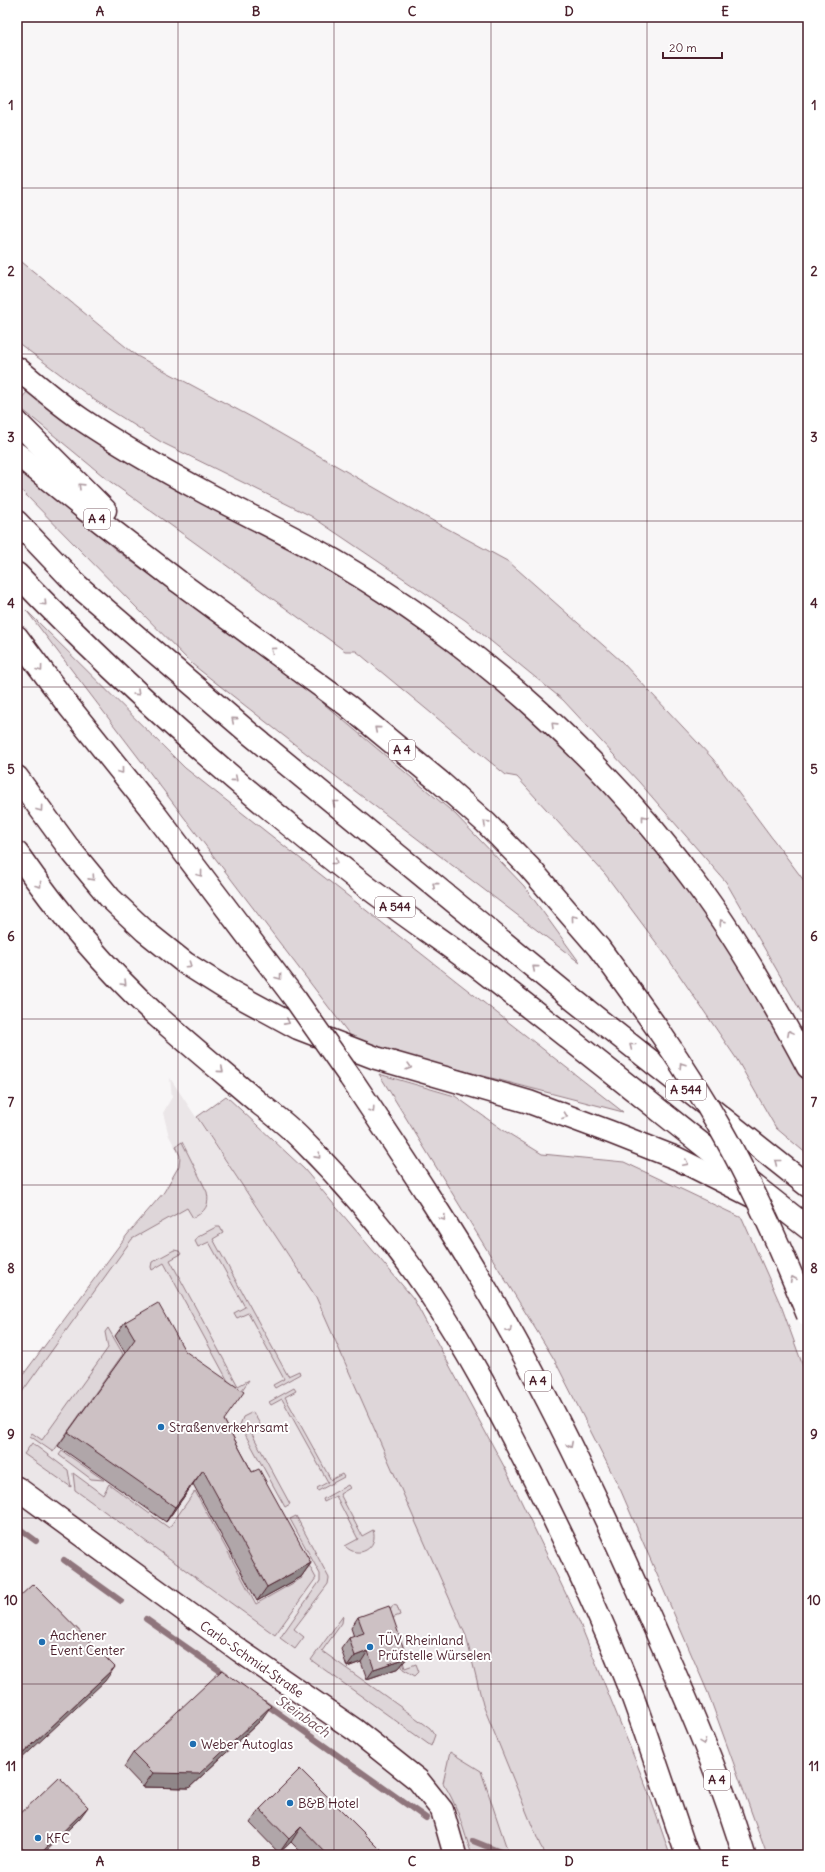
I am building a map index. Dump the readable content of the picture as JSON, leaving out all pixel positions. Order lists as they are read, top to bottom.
{
  "streets": {
    "main road": ["A 4", "A 544", "Carlo-Schmid-Straße"]
  },
  "water": ["Steinbach"],
  "places": [
    "Straßenverkehrsamt",
    "Aachener Event Center",
    "TÜV Rheinland Prüfstelle Würselen",
    "Weber Autoglas",
    "B&B Hotel",
    "KFC"
  ],
  "scale_bar": "20 m",
  "grid": {
    "columns": [
      "A",
      "B",
      "C",
      "D",
      "E"
    ],
    "rows": [
      "1",
      "2",
      "3",
      "4",
      "5",
      "6",
      "7",
      "8",
      "9",
      "10",
      "11"
    ]
  }
}
